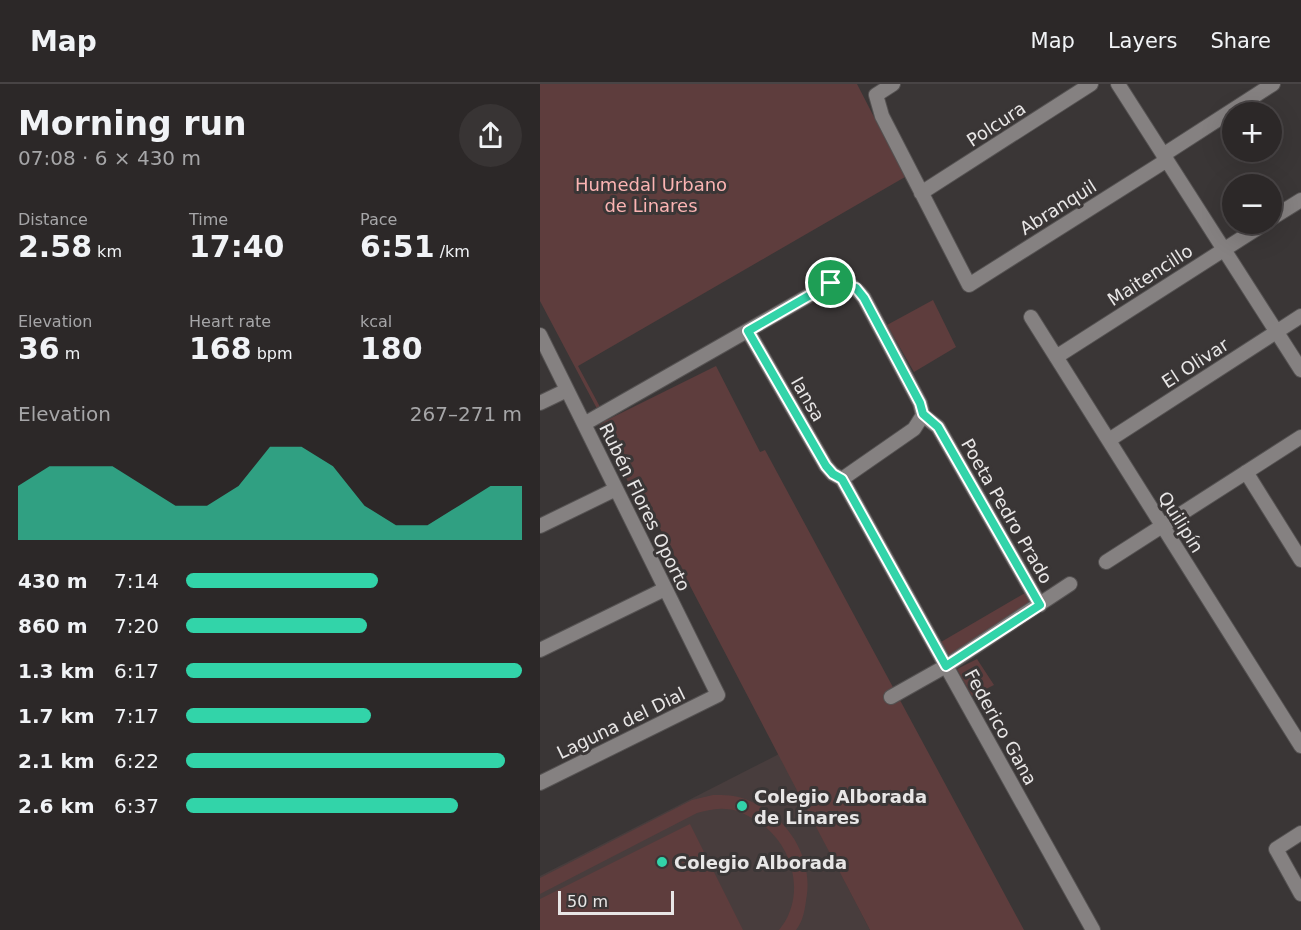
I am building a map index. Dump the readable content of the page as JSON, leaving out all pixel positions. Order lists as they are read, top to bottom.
{
  "streets": {
    "street": [
      "Polcura",
      "Abranquil",
      "Maitencillo",
      "El Olivar",
      "Iansa",
      "Rubén Flores Oporto",
      "Poeta Pedro Prado",
      "Quilipín",
      "Laguna del Dial",
      "Federico Gana"
    ]
  },
  "crossings": [
    ["Polcura", "Abranquil"],
    ["Maitencillo", "Quilipín"],
    ["El Olivar", "Quilipín"],
    ["Iansa", "Poeta Pedro Prado"],
    ["Iansa", "Federico Gana"],
    ["Rubén Flores Oporto", "Laguna del Dial"]
  ],
  "parks": ["Humedal Urbano de Linares"],
  "places": ["Colegio Alborada de Linares", "Colegio Alborada"],
  "scale_bar": "50 m",
  "page": {
    "header": "Map",
    "nav": ["Map", "Layers", "Share"],
    "heading": ["Morning run", "07:08 · 6 × 430 m"],
    "map_buttons": ["+", "−"],
    "stats": [
      ["Distance", "2.58 km"],
      ["Time", "17:40"],
      ["Pace", "6:51 /km"],
      ["Elevation", "36 m"],
      ["Heart rate", "168 bpm"],
      ["kcal", "180"]
    ],
    "chart": ["Elevation", "267–271 m"],
    "list": [
      {
        "name": "430 m",
        "note": "7:14"
      },
      {
        "name": "860 m",
        "note": "7:20"
      },
      {
        "name": "1.3 km",
        "note": "6:17"
      },
      {
        "name": "1.7 km",
        "note": "7:17"
      },
      {
        "name": "2.1 km",
        "note": "6:22"
      },
      {
        "name": "2.6 km",
        "note": "6:37"
      }
    ],
    "scale": "50 m"
  }
}
